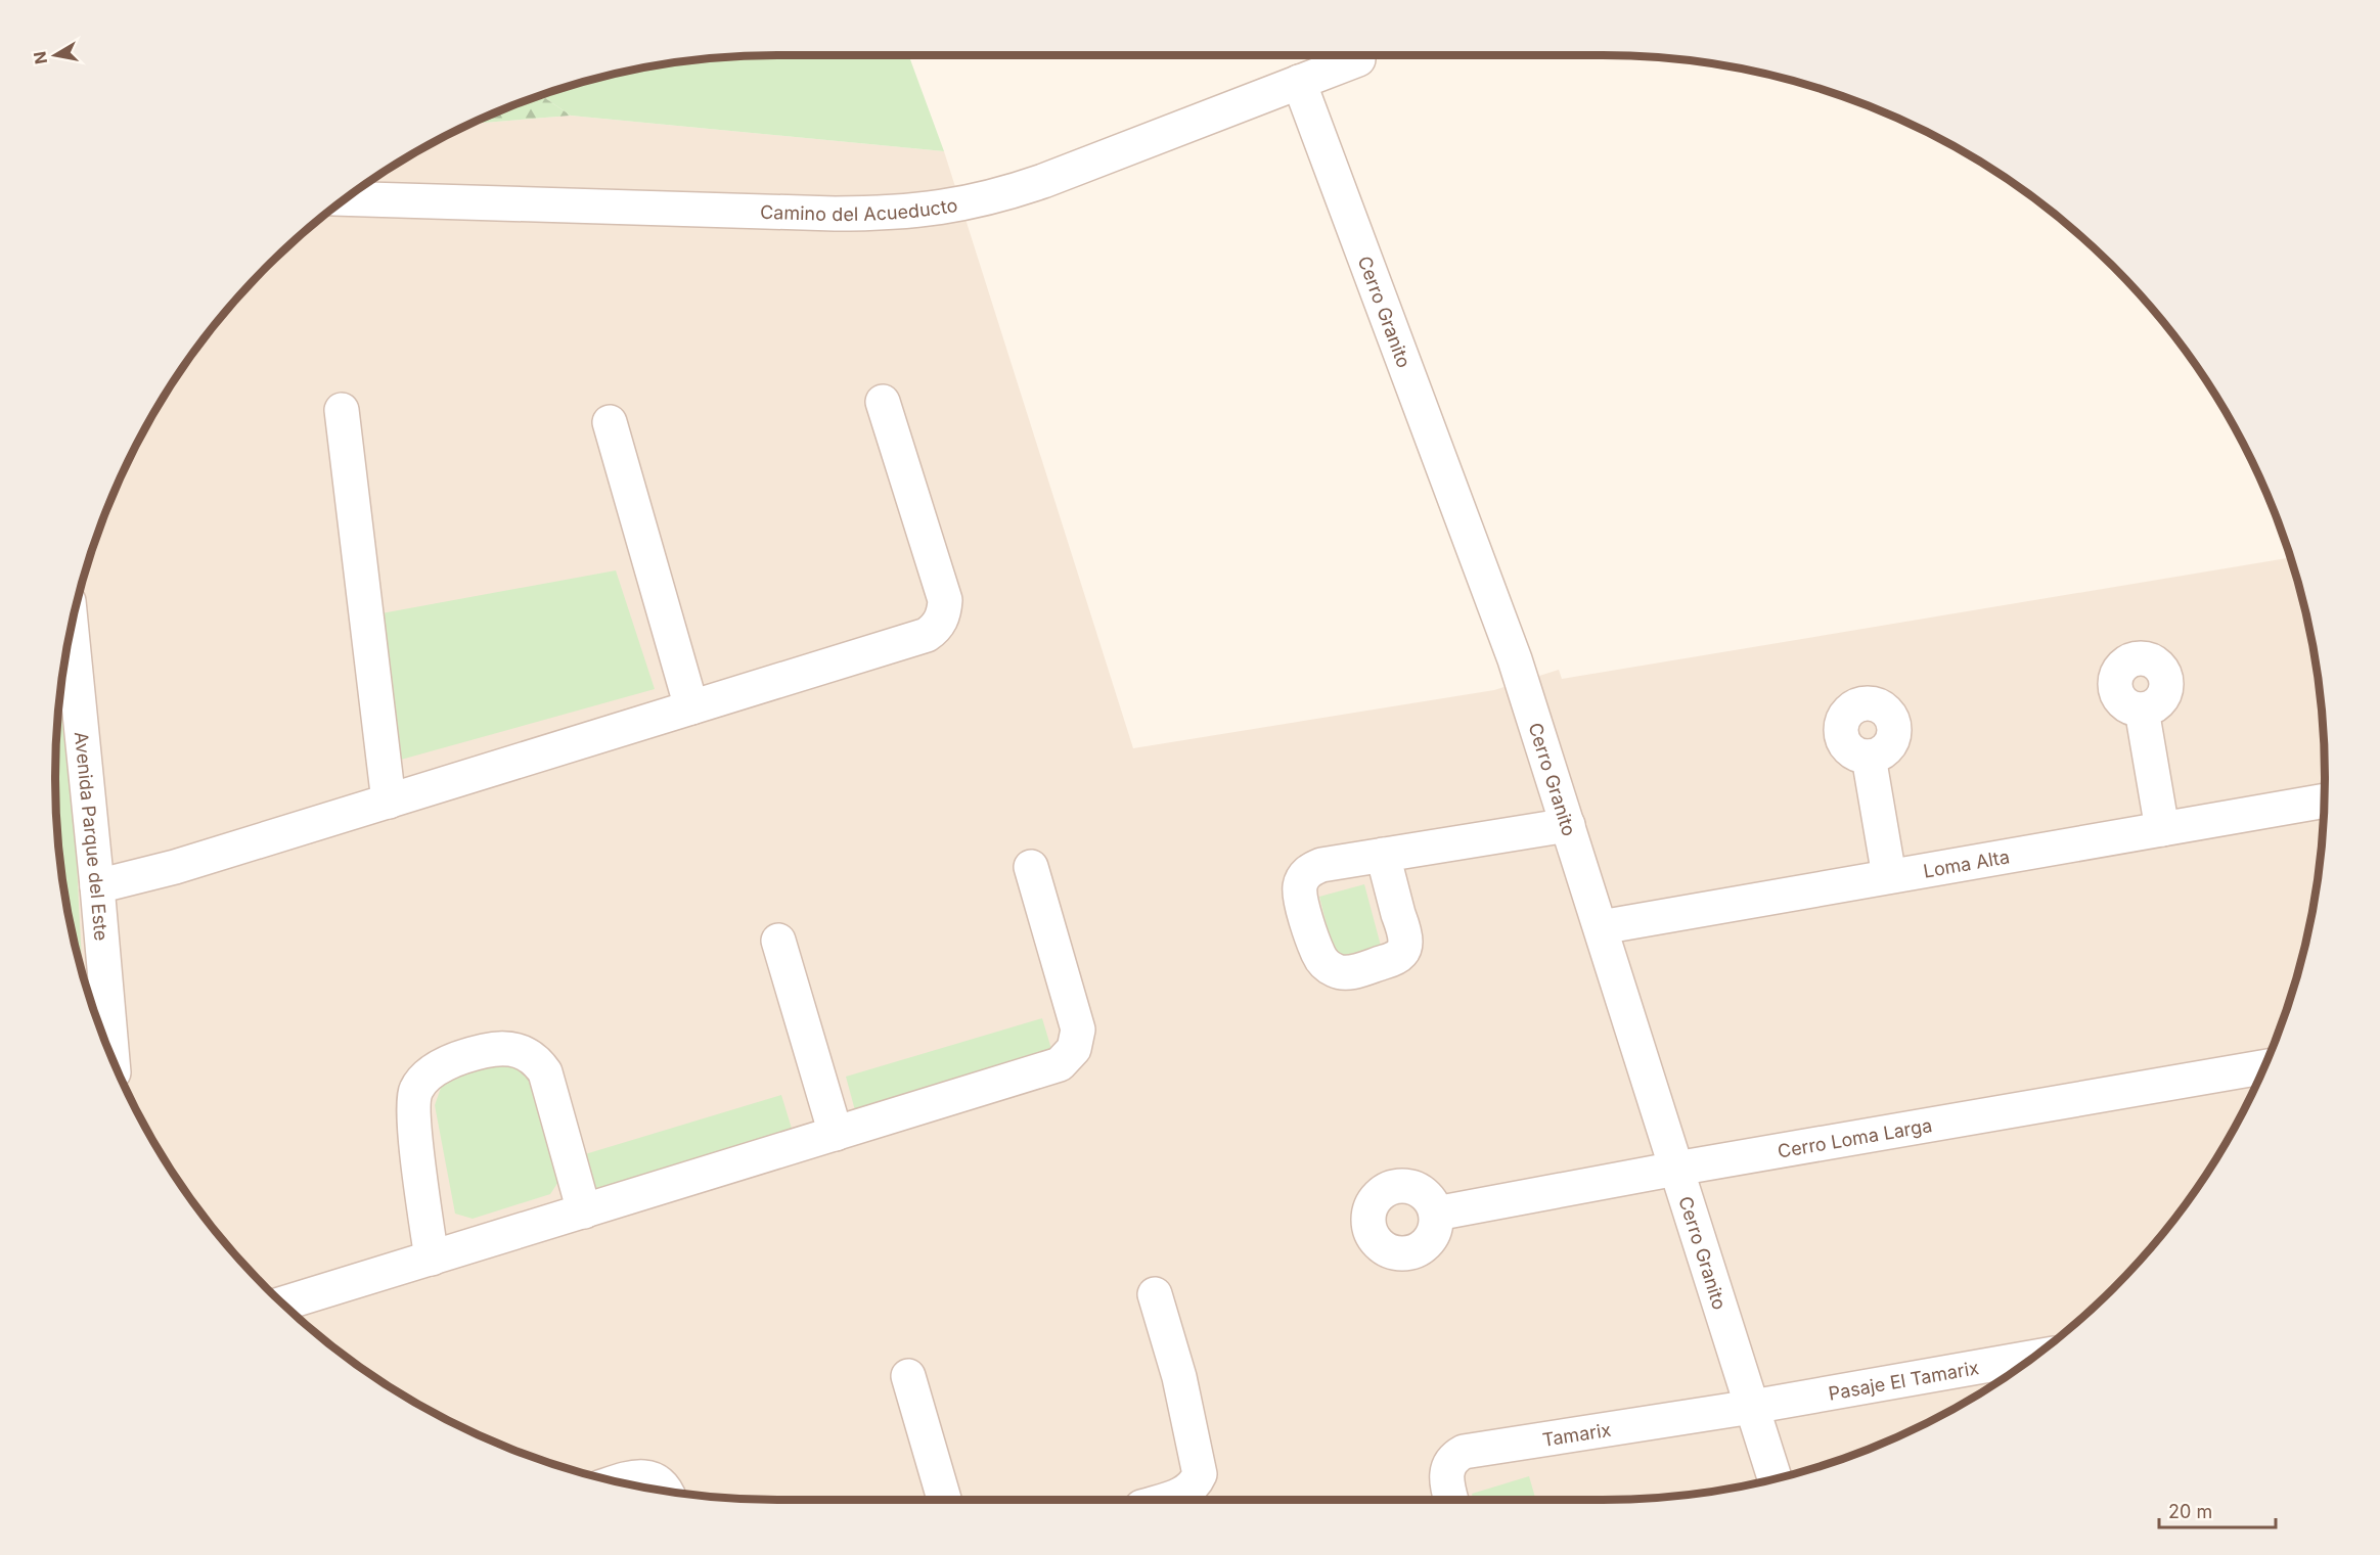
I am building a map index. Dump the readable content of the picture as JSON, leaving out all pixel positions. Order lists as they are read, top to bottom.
{
  "streets": {
    "street": [
      "Camino del Acueducto",
      "Cerro Granito",
      "Avenida Parque del Este",
      "Loma Alta",
      "Cerro Loma Larga",
      "Pasaje El Tamarix",
      "Tamarix"
    ]
  },
  "crossings": [
    ["Camino del Acueducto", "Cerro Granito"],
    ["Cerro Granito", "Loma Alta"],
    ["Cerro Granito", "Cerro Loma Larga"],
    ["Cerro Granito", "Pasaje El Tamarix"],
    ["Cerro Granito", "Tamarix"],
    ["Pasaje El Tamarix", "Tamarix"]
  ],
  "scale_bar": "20 m",
  "north": "left"
}
